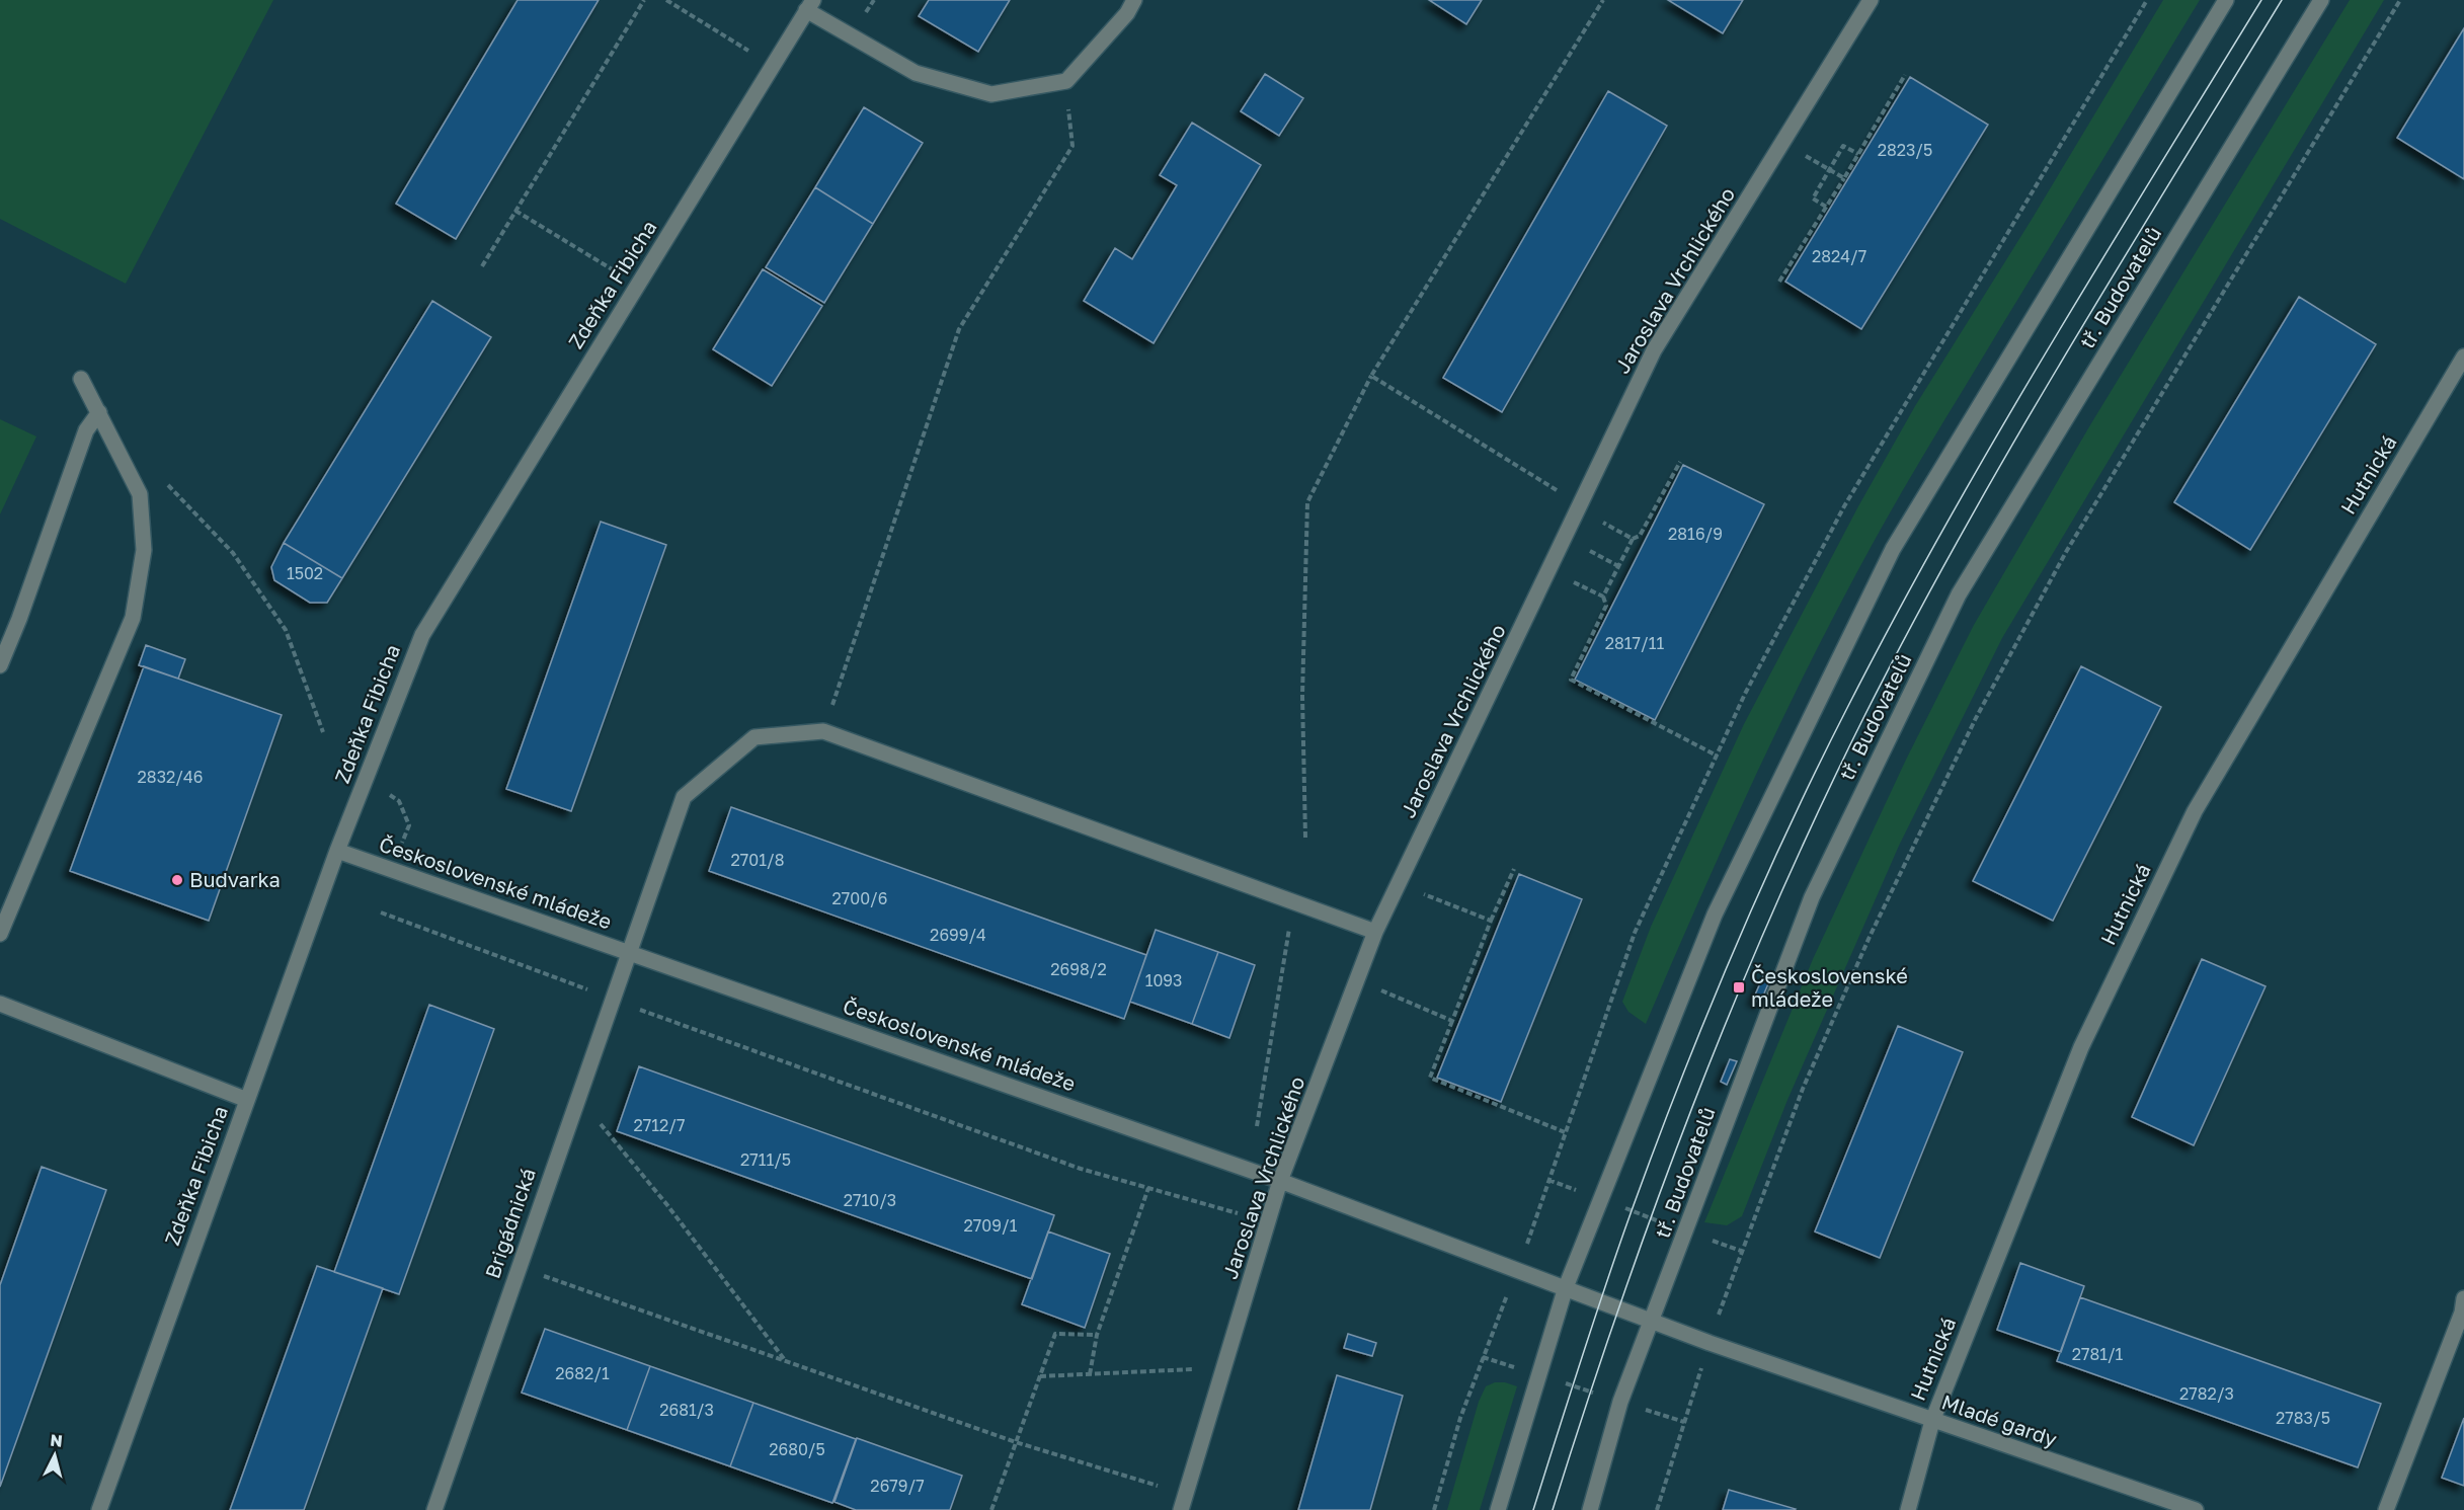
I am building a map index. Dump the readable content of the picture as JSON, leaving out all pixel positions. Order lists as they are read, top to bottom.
{
  "streets": {
    "street": [
      "Jaroslava Vrchlického",
      "Zdeňka Fibicha",
      "tř. Budovatelů",
      "Hutnická",
      "Československé mládeže",
      "Brigádnická",
      "Mladé gardy"
    ]
  },
  "crossings": [
    ["Jaroslava Vrchlického", "Československé mládeže"],
    ["Zdeňka Fibicha", "Československé mládeže"],
    ["tř. Budovatelů", "Mladé gardy"],
    ["Hutnická", "Mladé gardy"],
    ["Československé mládeže", "Brigádnická"],
    ["Československé mládeže", "Mladé gardy"]
  ],
  "places": {
    "other": ["Budvarka"],
    "transit": ["Československé mládeže"]
  },
  "house_numbers": [
    "2823/5",
    "2824/7",
    "2816/9",
    "1502",
    "2817/11",
    "2832/46",
    "2701/8",
    "2700/6",
    "2699/4",
    "2698/2",
    "1093",
    "2712/7",
    "2711/5",
    "2710/3",
    "2709/1",
    "2781/1",
    "2682/1",
    "2782/3",
    "2681/3",
    "2783/5",
    "2680/5",
    "2679/7"
  ],
  "north": "top"
}
